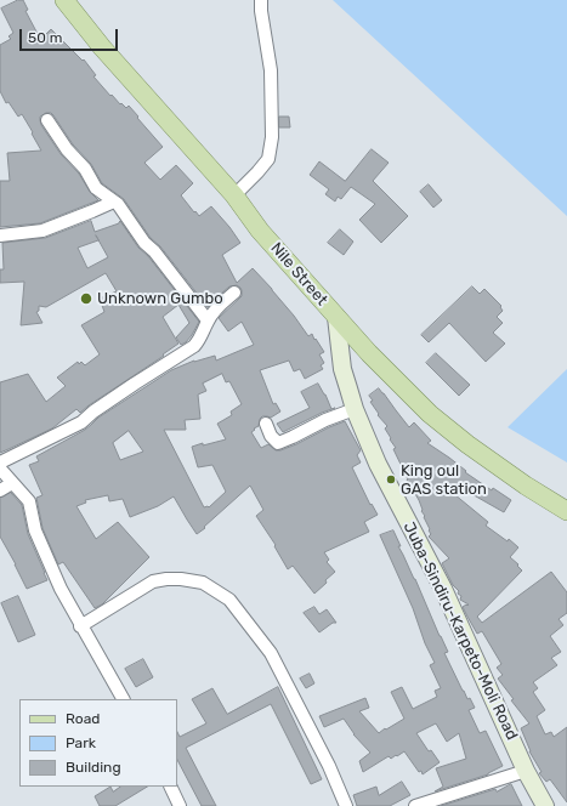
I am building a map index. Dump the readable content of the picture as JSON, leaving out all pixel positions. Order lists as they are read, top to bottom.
{
  "streets": {
    "main road": ["Nile Street", "Juba-Sindiru-Karpeto-Moli Road"]
  },
  "crossings": [
    ["Nile Street", "Juba-Sindiru-Karpeto-Moli Road"]
  ],
  "places": ["Unknown Gumbo", "King oul GAS station"],
  "legend": ["Road", "Park", "Building"],
  "scale_bar": "50 m"
}
